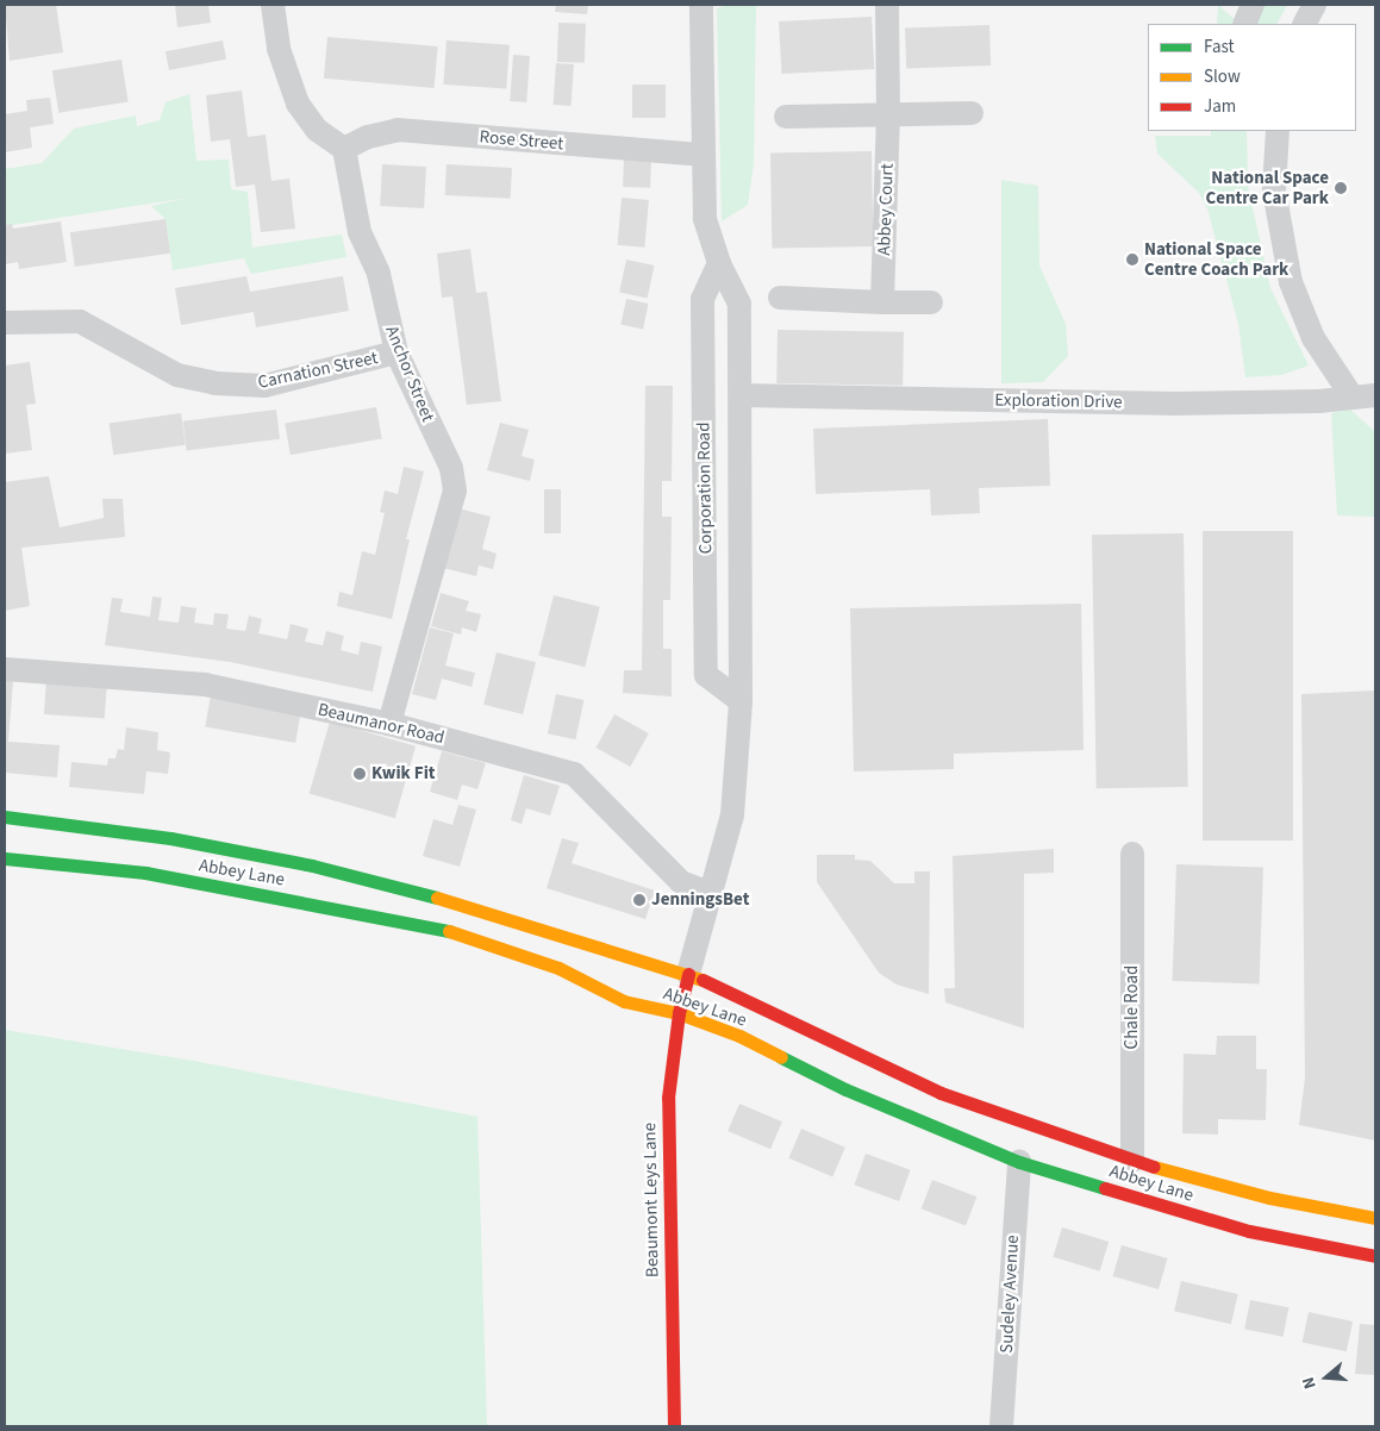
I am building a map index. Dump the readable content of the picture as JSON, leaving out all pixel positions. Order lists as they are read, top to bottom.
{
  "streets": {
    "main road": ["Abbey Lane", "Beaumont Leys Lane"],
    "street": [
      "Rose Street",
      "Abbey Court",
      "Carnation Street",
      "Anchor Street",
      "Exploration Drive",
      "Corporation Road",
      "Beaumanor Road",
      "Chale Road",
      "Sudeley Avenue"
    ]
  },
  "crossings": [
    ["Rose Street", "Anchor Street"],
    ["Rose Street", "Corporation Road"],
    ["Carnation Street", "Anchor Street"],
    ["Anchor Street", "Beaumanor Road"],
    ["Exploration Drive", "Corporation Road"],
    ["Corporation Road", "Beaumanor Road"],
    ["Corporation Road", "Abbey Lane"],
    ["Corporation Road", "Beaumont Leys Lane"],
    ["Abbey Lane", "Chale Road"],
    ["Abbey Lane", "Beaumont Leys Lane"],
    ["Abbey Lane", "Sudeley Avenue"]
  ],
  "places": [
    "National Space Centre Car Park",
    "National Space Centre Coach Park",
    "Kwik Fit",
    "JenningsBet"
  ],
  "legend": ["Fast", "Slow", "Jam"],
  "north": "left"
}
